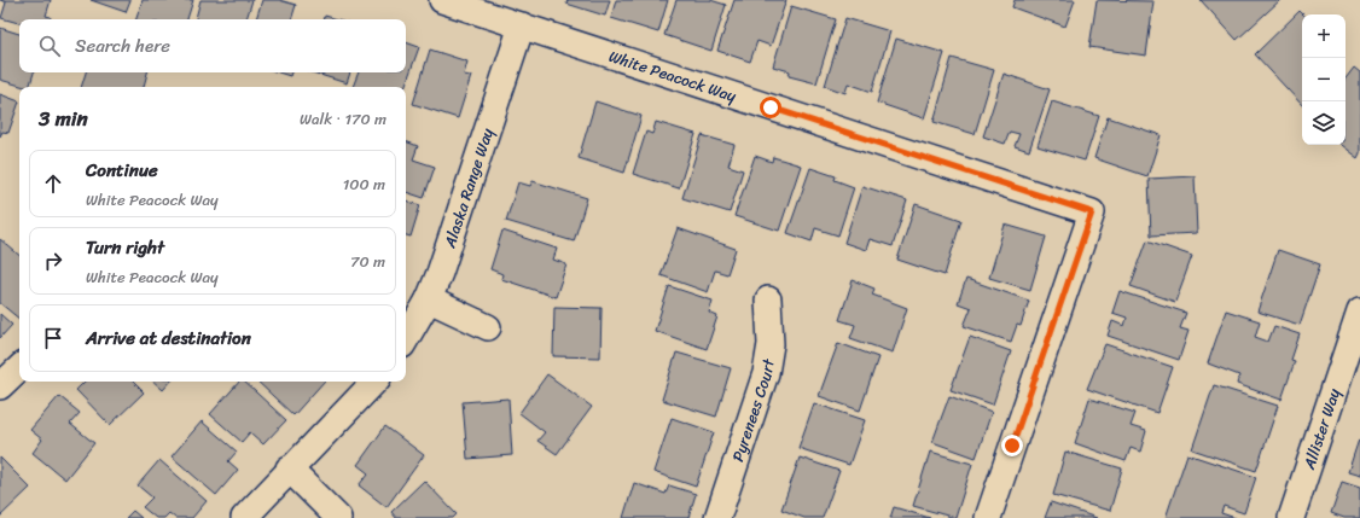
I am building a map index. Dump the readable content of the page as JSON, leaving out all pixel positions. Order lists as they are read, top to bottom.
{
  "streets": {
    "street": [
      "White Peacock Way",
      "Alaska Range Way",
      "Pyrenees Court",
      "Allister Way"
    ]
  },
  "crossings": [
    ["White Peacock Way", "Alaska Range Way"]
  ],
  "page": {
    "map_buttons": ["+", "−"],
    "search": "Search here",
    "heading": ["3 min", "Walk · 170 m"],
    "list": [
      ["Continue", "White Peacock Way", "100 m"],
      ["Turn right", "White Peacock Way", "70 m"],
      "Arrive at destination"
    ]
  }
}
